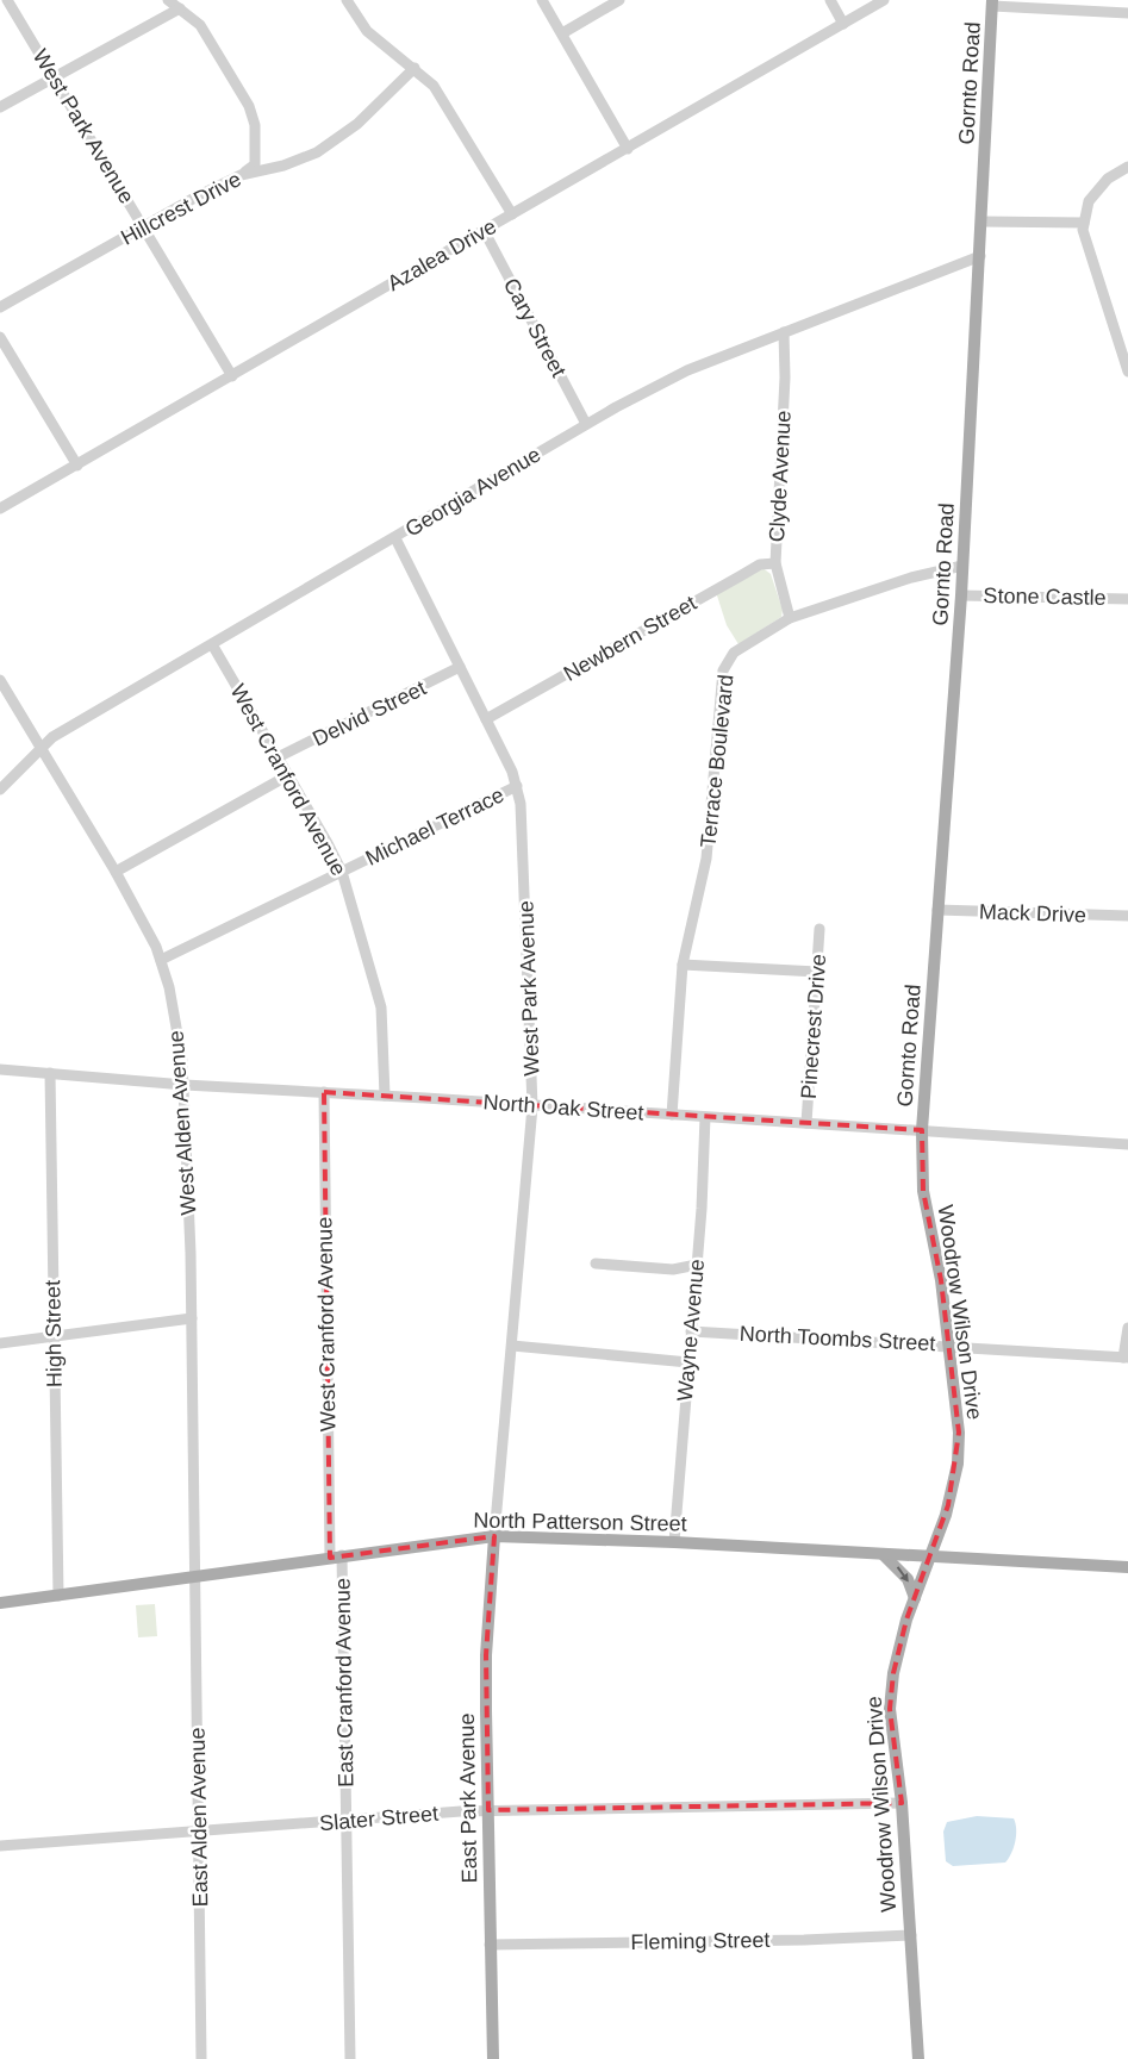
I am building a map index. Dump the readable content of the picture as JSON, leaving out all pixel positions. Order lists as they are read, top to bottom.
{
  "streets": {
    "main road": [
      "Gornto Road",
      "Woodrow Wilson Drive",
      "North Patterson Street",
      "East Park Avenue"
    ],
    "street": [
      "West Park Avenue",
      "Hillcrest Drive",
      "Azalea Drive",
      "Cary Street",
      "Clyde Avenue",
      "Georgia Avenue",
      "Stone Castle",
      "Newbern Street",
      "Delvid Street",
      "Terrace Boulevard",
      "West Cranford Avenue",
      "Michael Terrace",
      "Mack Drive",
      "Pinecrest Drive",
      "North Oak Street",
      "West Alden Avenue",
      "Wayne Avenue",
      "High Street",
      "North Toombs Street",
      "East Cranford Avenue",
      "East Alden Avenue",
      "Slater Street",
      "Fleming Street"
    ]
  },
  "crossings": [
    ["Gornto Road", "Georgia Avenue"],
    ["Gornto Road", "Stone Castle"],
    ["Gornto Road", "Terrace Boulevard"],
    ["Gornto Road", "Mack Drive"],
    ["Gornto Road", "North Oak Street"],
    ["Gornto Road", "Woodrow Wilson Drive"],
    ["West Park Avenue", "Hillcrest Drive"],
    ["West Park Avenue", "Azalea Drive"],
    ["West Park Avenue", "Georgia Avenue"],
    ["West Park Avenue", "Newbern Street"],
    ["West Park Avenue", "Delvid Street"],
    ["West Park Avenue", "Michael Terrace"],
    ["West Park Avenue", "North Oak Street"],
    ["West Park Avenue", "North Patterson Street"],
    ["West Park Avenue", "East Park Avenue"],
    ["Azalea Drive", "Cary Street"],
    ["Cary Street", "Georgia Avenue"],
    ["Clyde Avenue", "Georgia Avenue"],
    ["Clyde Avenue", "Newbern Street"],
    ["Clyde Avenue", "Terrace Boulevard"],
    ["Georgia Avenue", "West Cranford Avenue"],
    ["Georgia Avenue", "West Alden Avenue"],
    ["Delvid Street", "West Cranford Avenue"],
    ["Terrace Boulevard", "North Oak Street"],
    ["West Cranford Avenue", "Michael Terrace"],
    ["West Cranford Avenue", "North Oak Street"],
    ["West Cranford Avenue", "North Patterson Street"],
    ["West Cranford Avenue", "East Cranford Avenue"],
    ["Michael Terrace", "West Alden Avenue"],
    ["Pinecrest Drive", "North Oak Street"],
    ["North Oak Street", "West Alden Avenue"],
    ["North Oak Street", "Woodrow Wilson Drive"],
    ["North Oak Street", "Wayne Avenue"],
    ["North Oak Street", "High Street"],
    ["West Alden Avenue", "North Patterson Street"],
    ["West Alden Avenue", "East Alden Avenue"],
    ["Woodrow Wilson Drive", "North Toombs Street"],
    ["Woodrow Wilson Drive", "North Patterson Street"],
    ["Woodrow Wilson Drive", "Slater Street"],
    ["Woodrow Wilson Drive", "Fleming Street"],
    ["Wayne Avenue", "North Toombs Street"],
    ["Wayne Avenue", "North Patterson Street"],
    ["High Street", "North Patterson Street"],
    ["North Patterson Street", "East Cranford Avenue"],
    ["North Patterson Street", "East Park Avenue"],
    ["North Patterson Street", "East Alden Avenue"],
    ["East Cranford Avenue", "Slater Street"],
    ["East Park Avenue", "Slater Street"],
    ["East Park Avenue", "Fleming Street"],
    ["East Alden Avenue", "Slater Street"]
  ]
}
